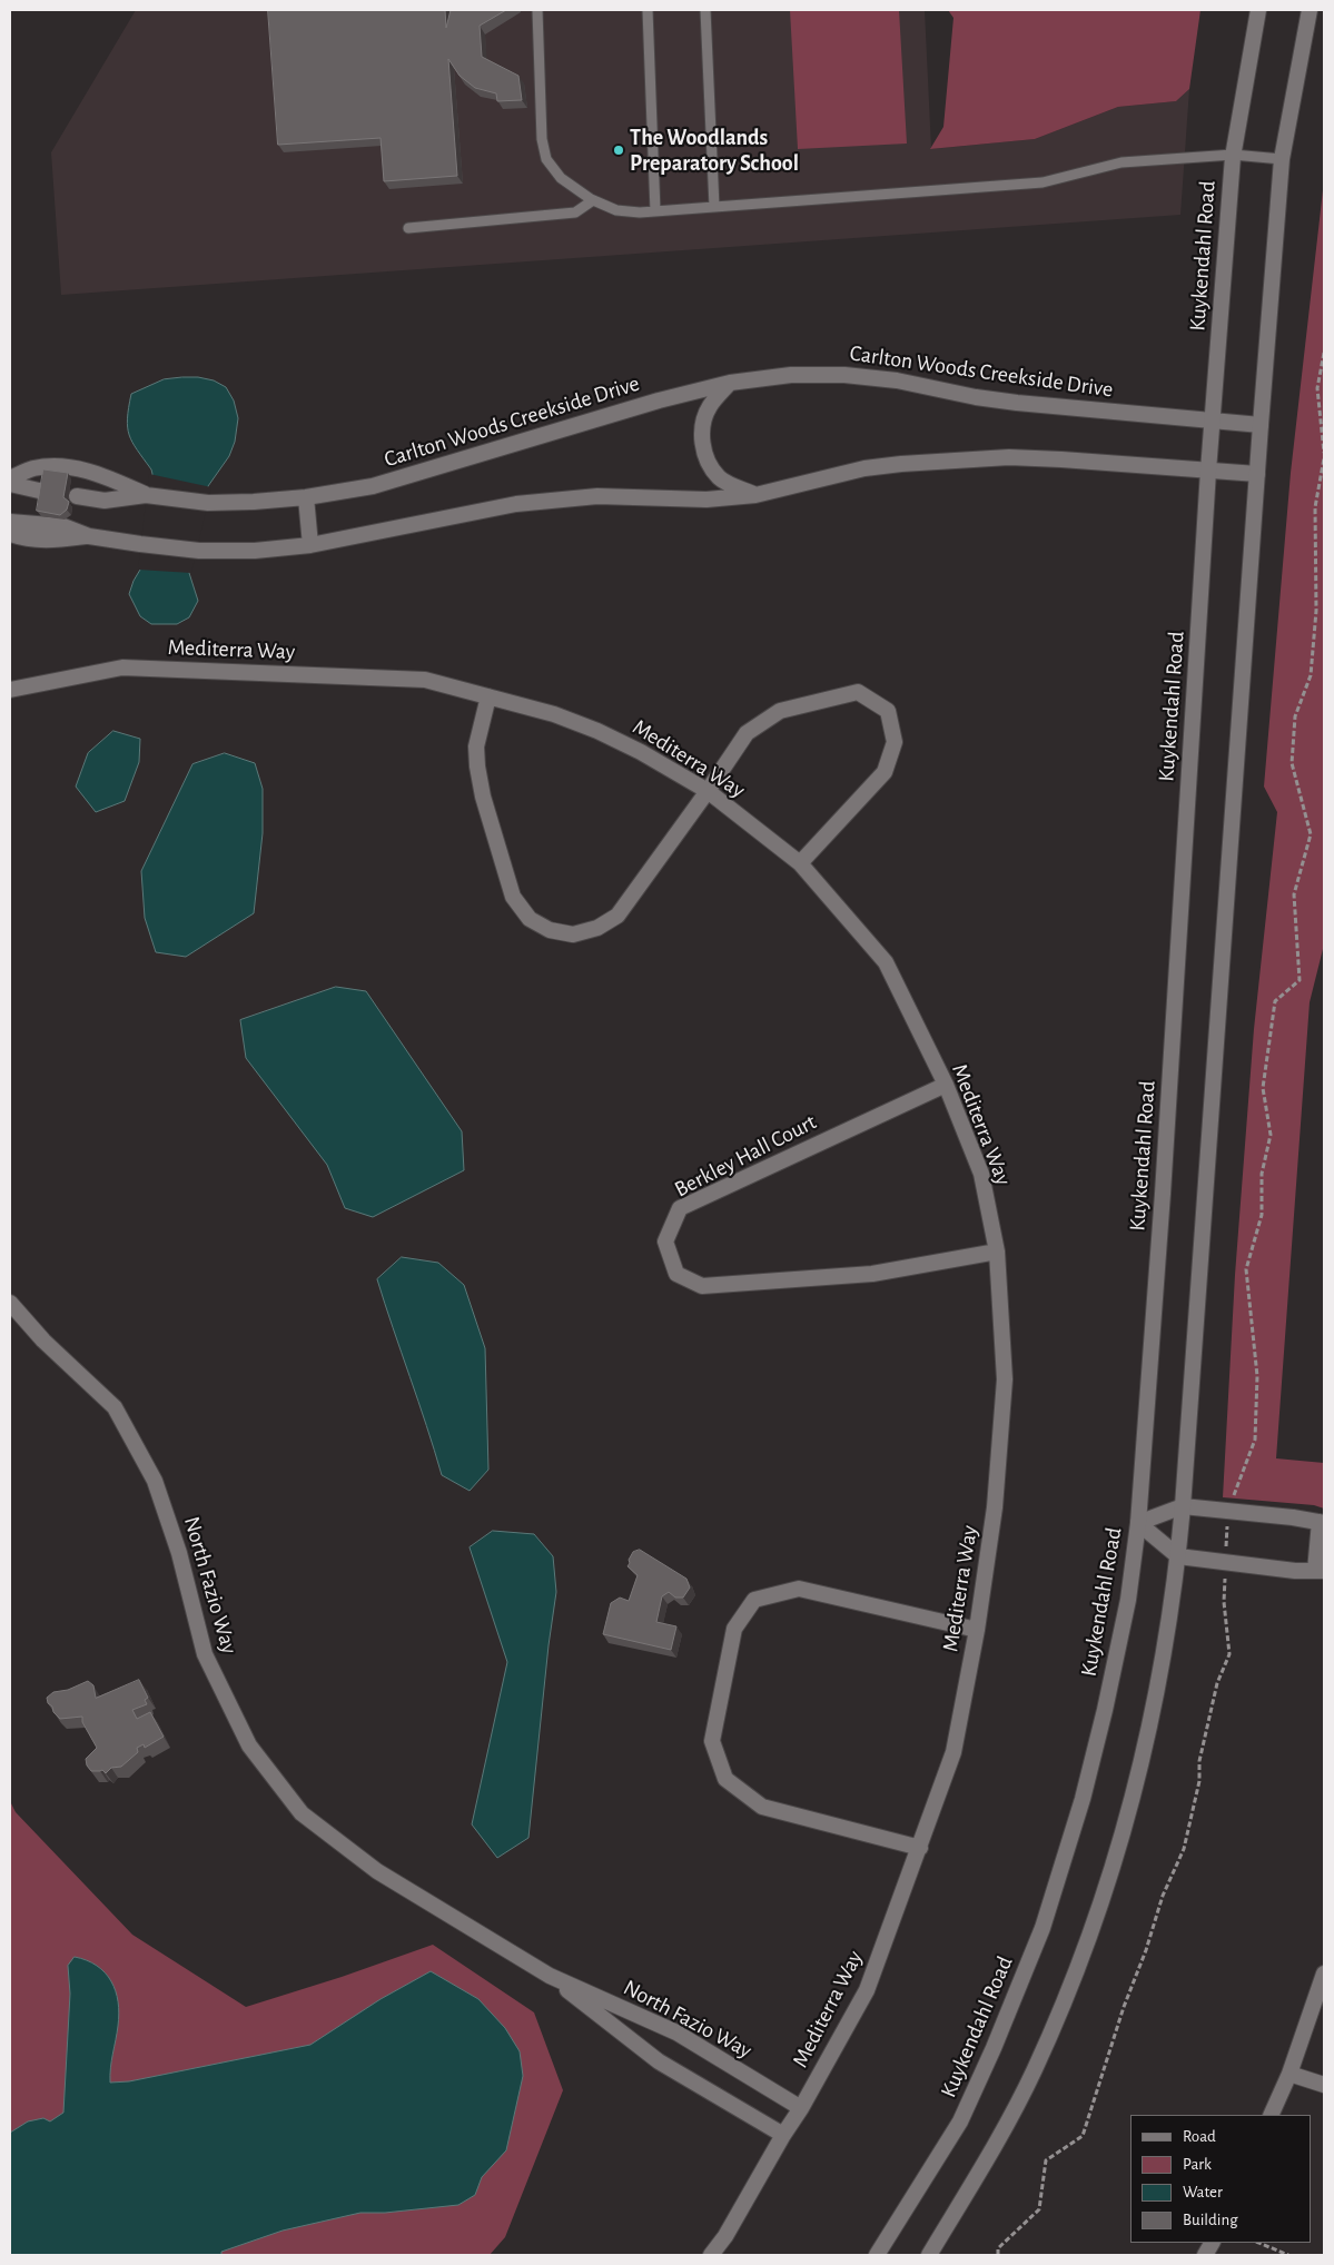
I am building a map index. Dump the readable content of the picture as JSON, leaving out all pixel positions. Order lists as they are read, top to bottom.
{
  "streets": {
    "street": [
      "Kuykendahl Road",
      "Carlton Woods Creekside Drive",
      "Mediterra Way",
      "Berkley Hall Court",
      "North Fazio Way"
    ]
  },
  "crossings": [
    ["Kuykendahl Road", "Carlton Woods Creekside Drive"],
    ["Mediterra Way", "Berkley Hall Court"],
    ["Mediterra Way", "North Fazio Way"]
  ],
  "places": ["The Woodlands Preparatory School"],
  "legend": [
    "Road",
    "Park",
    "Water",
    "Building"
  ]
}
